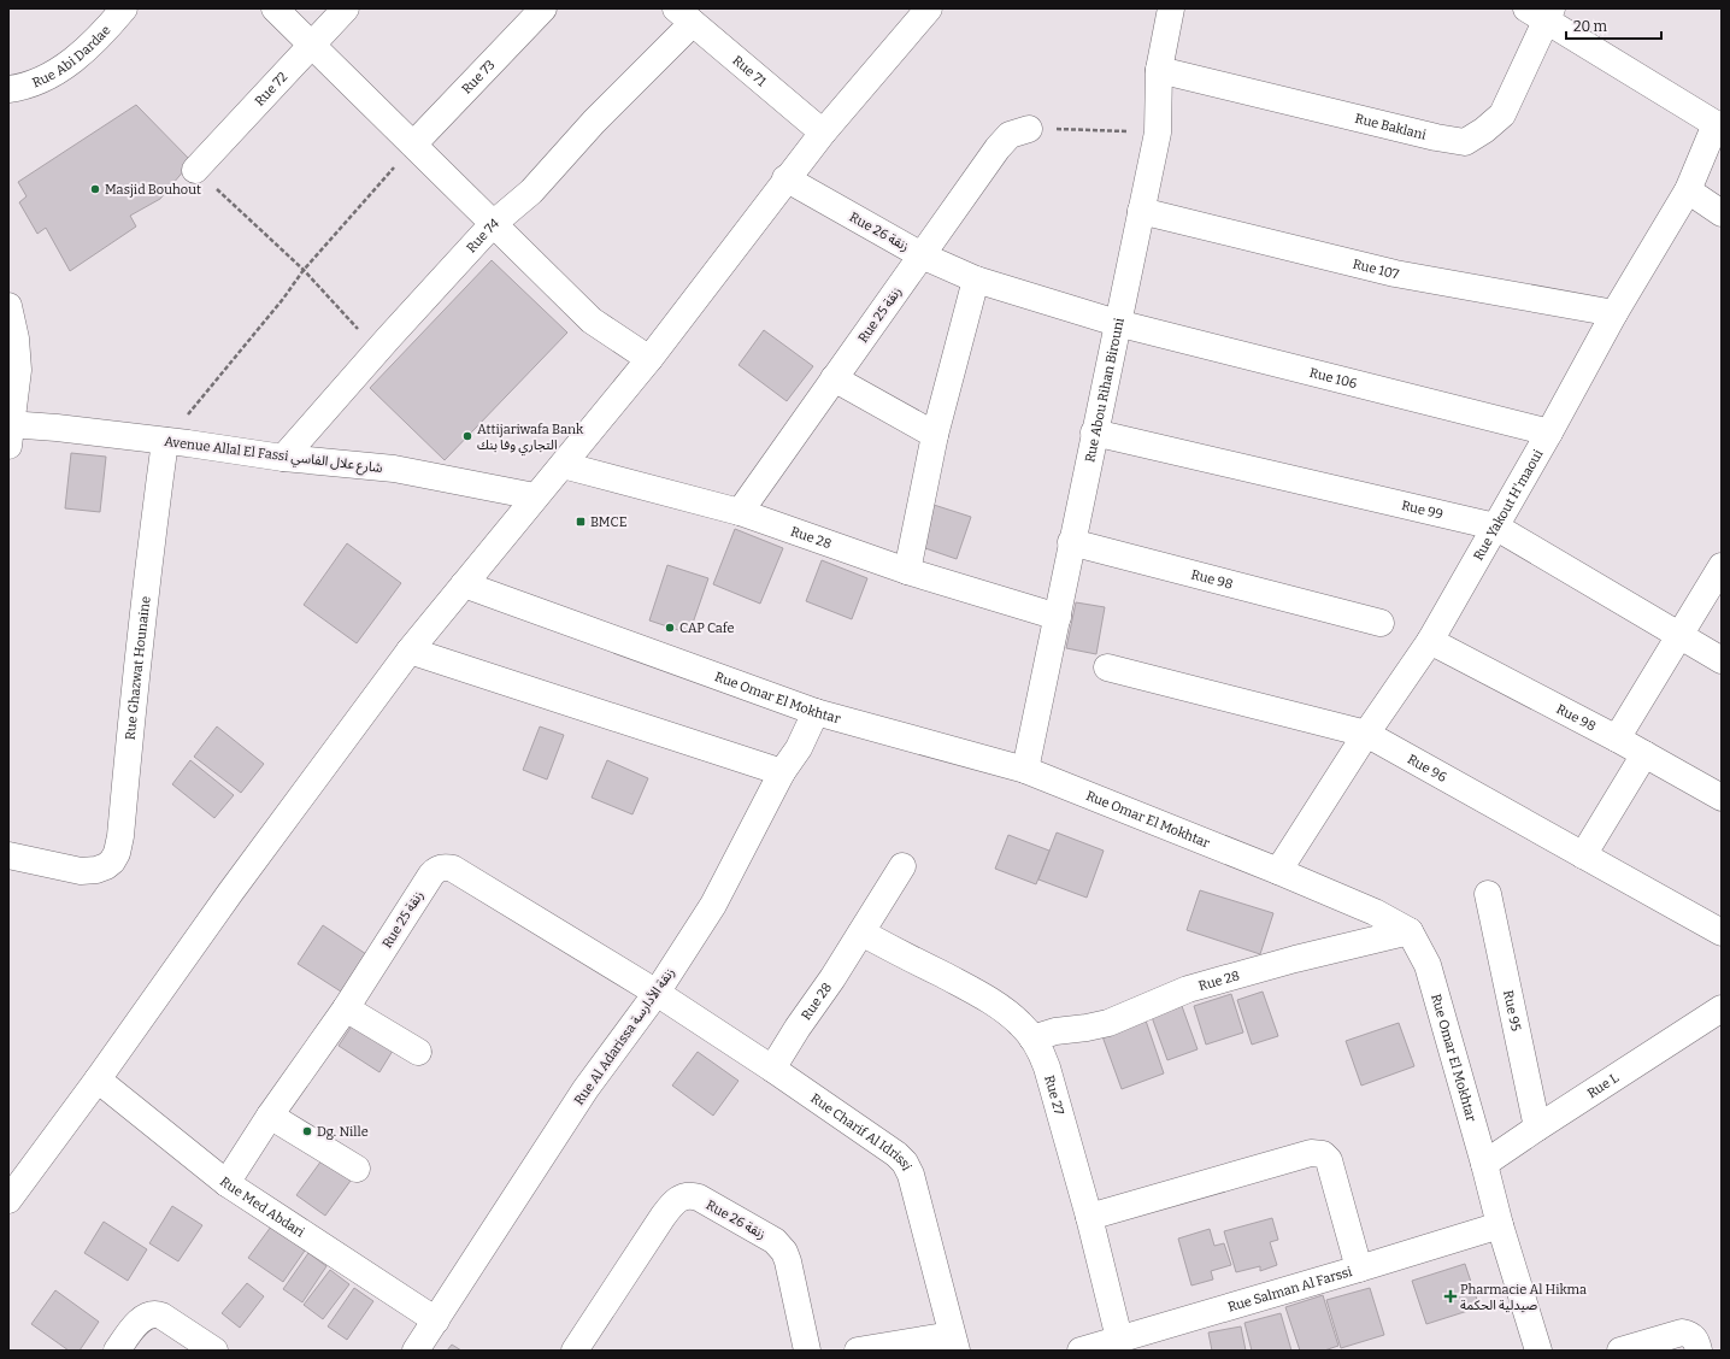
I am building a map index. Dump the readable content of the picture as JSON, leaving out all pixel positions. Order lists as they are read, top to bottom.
{
  "streets": {
    "street": [
      "Rue Abi Dardae",
      "Rue 71",
      "Rue 73",
      "Rue 72",
      "Rue Baklani",
      "Rue 26 زنقة",
      "Rue 74",
      "Rue 107",
      "Rue 25 زنقة",
      "Rue 106",
      "Rue Abou Rihan Birouni",
      "Avenue Allal El Fassi شارع علال الفاسي",
      "Rue Yakout H'maoui",
      "Rue 99",
      "Rue 28",
      "Rue 98",
      "Rue Ghazwat Hounaine",
      "Rue Omar El Mokhtar",
      "Rue 96",
      "Rue 95",
      "Rue Al Adarissa زنقة الأدارسة",
      "Rue L",
      "Rue 27",
      "Rue Charif Al Idrissi",
      "Rue Med Abdari",
      "Rue Salman Al Farssi"
    ]
  },
  "crossings": [
    ["Rue 71", "Rue 74"],
    ["Rue Baklani", "Rue Abou Rihan Birouni"],
    ["Rue 26 زنقة", "Rue 25 زنقة"],
    ["Rue 26 زنقة", "Rue 106"],
    ["Rue 26 زنقة", "Rue Abou Rihan Birouni"],
    ["Rue 74", "Avenue Allal El Fassi شارع علال الفاسي"],
    ["Rue 107", "Rue Abou Rihan Birouni"],
    ["Rue 107", "Rue Yakout H'maoui"],
    ["Rue 25 زنقة", "Rue 28"],
    ["Rue 25 زنقة", "Rue Al Adarissa زنقة الأدارسة"],
    ["Rue 25 زنقة", "Rue Charif Al Idrissi"],
    ["Rue 25 زنقة", "Rue Med Abdari"],
    ["Rue 106", "Rue Abou Rihan Birouni"],
    ["Rue 106", "Rue Yakout H'maoui"],
    ["Rue Abou Rihan Birouni", "Rue 99"],
    ["Rue Abou Rihan Birouni", "Rue 28"],
    ["Rue Abou Rihan Birouni", "Rue 98"],
    ["Rue Abou Rihan Birouni", "Rue Omar El Mokhtar"],
    ["Avenue Allal El Fassi شارع علال الفاسي", "Rue Ghazwat Hounaine"],
    ["Rue Yakout H'maoui", "Rue 99"],
    ["Rue Yakout H'maoui", "Rue 98"],
    ["Rue Yakout H'maoui", "Rue Omar El Mokhtar"],
    ["Rue Yakout H'maoui", "Rue 96"],
    ["Rue 28", "Rue Omar El Mokhtar"],
    ["Rue 28", "Rue 27"],
    ["Rue 28", "Rue Charif Al Idrissi"],
    ["Rue Omar El Mokhtar", "Rue Al Adarissa زنقة الأدارسة"],
    ["Rue Omar El Mokhtar", "Rue L"],
    ["Rue Omar El Mokhtar", "Rue Salman Al Farssi"],
    ["Rue 95", "Rue L"],
    ["Rue Al Adarissa زنقة الأدارسة", "Rue Charif Al Idrissi"],
    ["Rue Al Adarissa زنقة الأدارسة", "Rue Med Abdari"],
    ["Rue 27", "Rue Salman Al Farssi"]
  ],
  "places": {
    "other": [
      "Masjid Bouhout",
      "Attijariwafa Bank التجاري وفا بنك",
      "CAP Cafe",
      "Dg. Nille"
    ],
    "transit": ["BMCE"],
    "health": ["Pharmacie Al Hikma صيدلية الحكمة"]
  },
  "scale_bar": "20 m"
}
